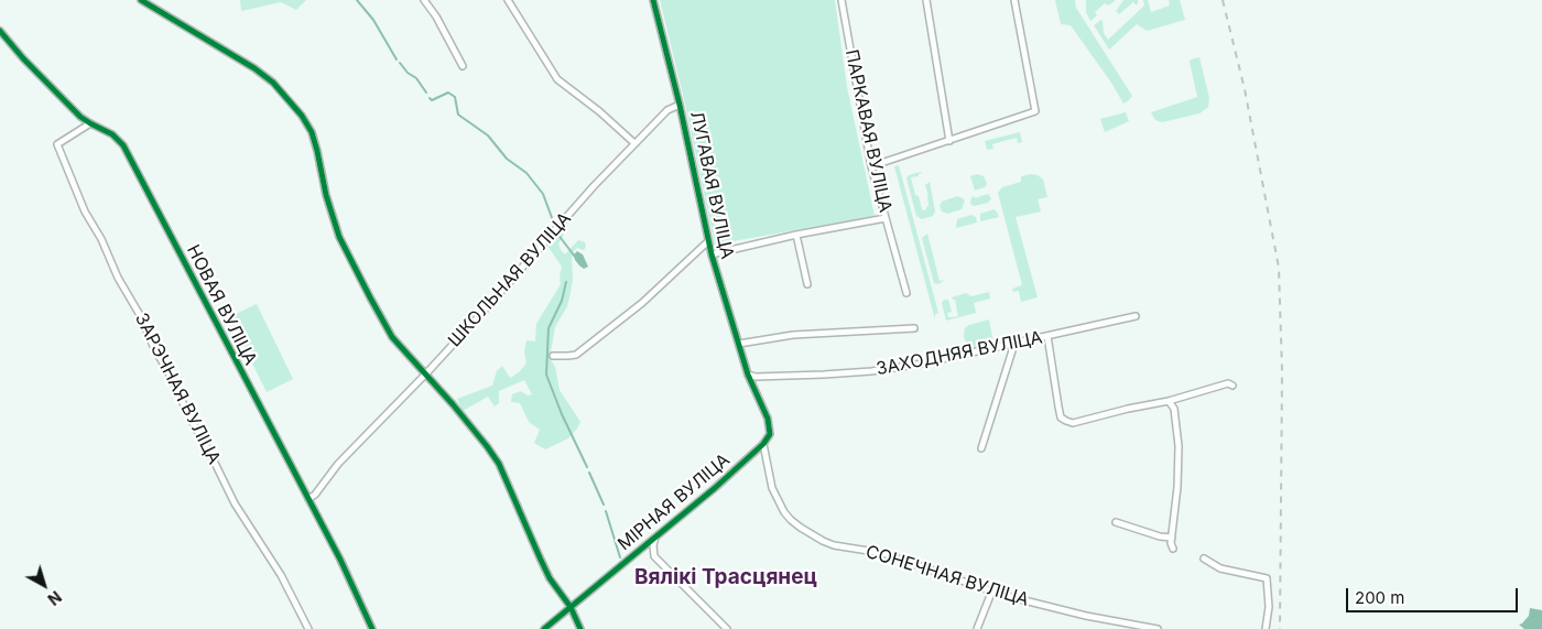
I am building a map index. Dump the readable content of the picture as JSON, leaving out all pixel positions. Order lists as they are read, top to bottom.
{
  "streets": {
    "street": [
      "ПАРКАВАЯ ВУЛІЦА",
      "ЛУГАВАЯ ВУЛІЦА",
      "ШКОЛЬНАЯ ВУЛІЦА",
      "НОВАЯ ВУЛІЦА",
      "ЗАХОДНЯЯ ВУЛІЦА",
      "ЗАРЭЧНАЯ ВУЛІЦА",
      "МІРНАЯ ВУЛІЦА",
      "СОНЕЧНАЯ ВУЛІЦА"
    ]
  },
  "crossings": [
    ["ЛУГАВАЯ ВУЛІЦА", "ШКОЛЬНАЯ ВУЛІЦА"],
    ["ЛУГАВАЯ ВУЛІЦА", "ЗАХОДНЯЯ ВУЛІЦА"],
    ["ШКОЛЬНАЯ ВУЛІЦА", "НОВАЯ ВУЛІЦА"],
    ["НОВАЯ ВУЛІЦА", "ЗАРЭЧНАЯ ВУЛІЦА"],
    ["МІРНАЯ ВУЛІЦА", "СОНЕЧНАЯ ВУЛІЦА"]
  ],
  "districts": ["Вялікі Трасцянец"],
  "scale_bar": "200 m",
  "north": "bottom right"
}
